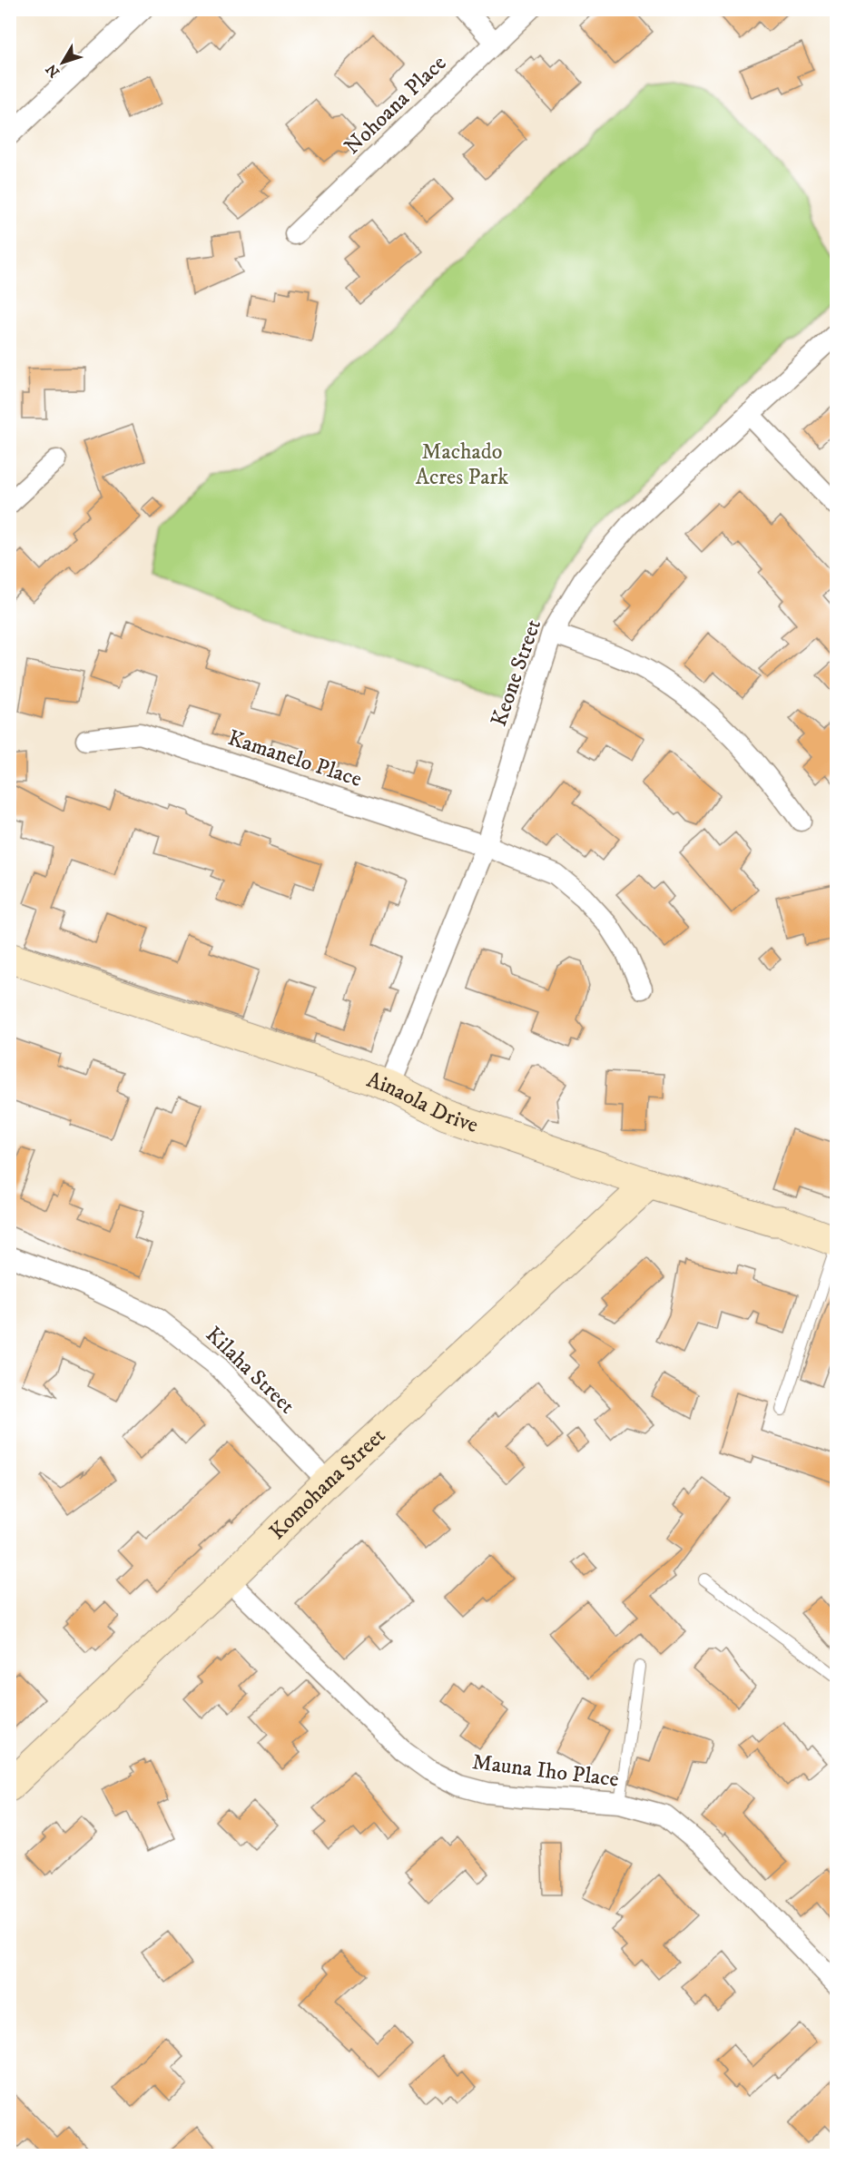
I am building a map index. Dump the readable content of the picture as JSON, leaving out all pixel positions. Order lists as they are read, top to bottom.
{
  "streets": {
    "street": [
      "Nohoana Place",
      "Keone Street",
      "Kamanelo Place",
      "Ainaola Drive",
      "Kilaha Street",
      "Komohana Street",
      "Mauna Iho Place"
    ]
  },
  "crossings": [
    ["Keone Street", "Kamanelo Place"],
    ["Keone Street", "Ainaola Drive"],
    ["Ainaola Drive", "Komohana Street"],
    ["Kilaha Street", "Komohana Street"],
    ["Komohana Street", "Mauna Iho Place"]
  ],
  "parks": ["Machado Acres Park"],
  "north": "bottom left"
}
